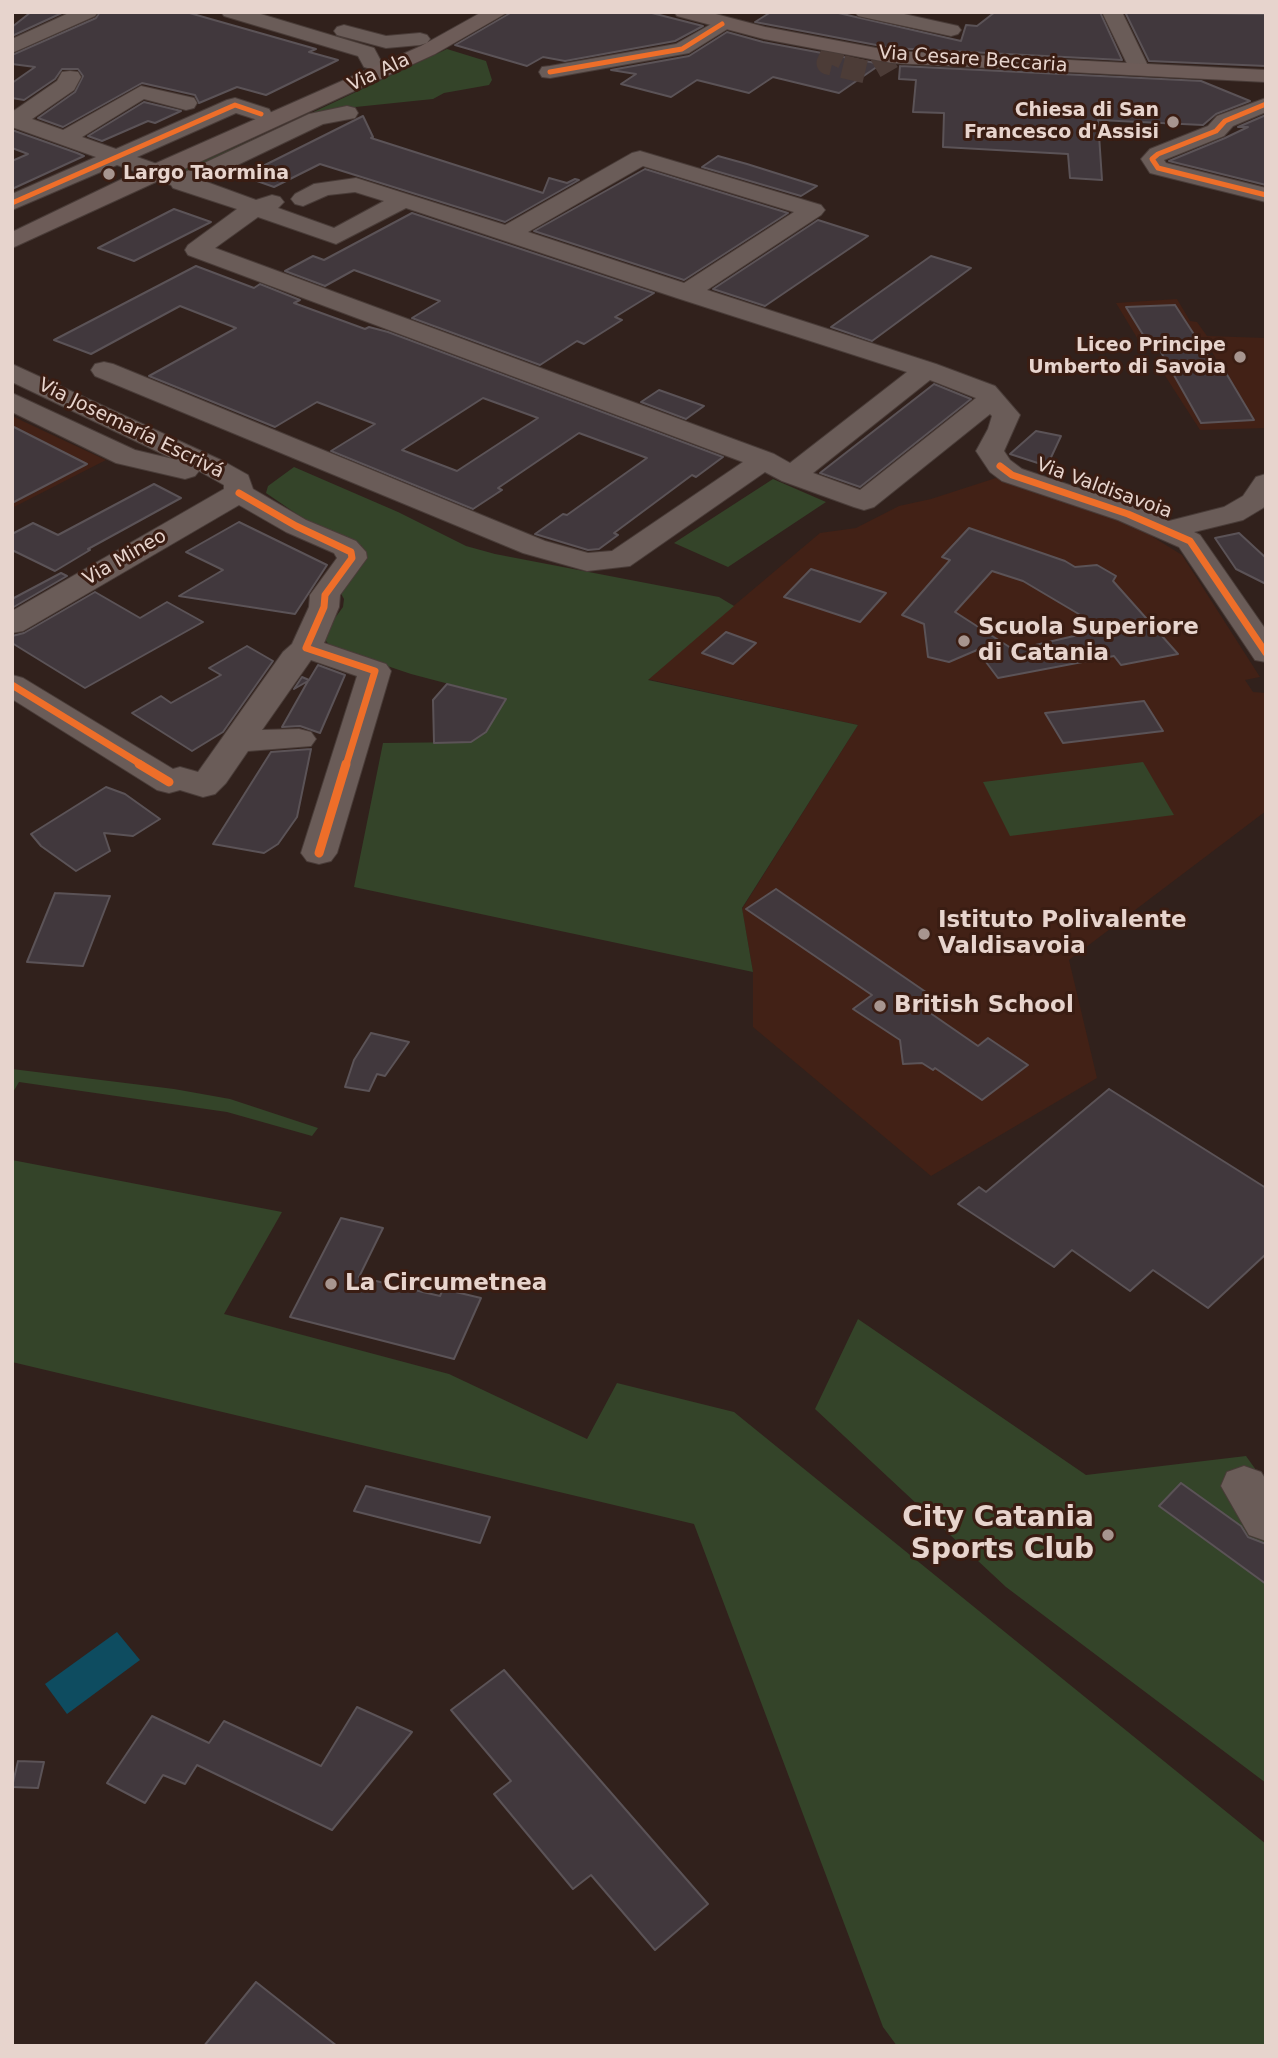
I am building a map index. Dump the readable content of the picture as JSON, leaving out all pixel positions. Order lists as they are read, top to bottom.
{
  "streets": {
    "main road": ["Via Cesare Beccaria", "Via Ala"],
    "street": ["Via Josemaría Escrivá", "Via Valdisavoia", "Via Mineo"]
  },
  "crossings": [
    ["Via Josemaría Escrivá", "Via Mineo"]
  ],
  "places": [
    "Chiesa di San Francesco d'Assisi",
    "Largo Taormina",
    "Liceo Principe Umberto di Savoia",
    "Scuola Superiore di Catania",
    "Istituto Polivalente Valdisavoia",
    "British School",
    "La Circumetnea",
    "City Catania Sports Club"
  ]
}
